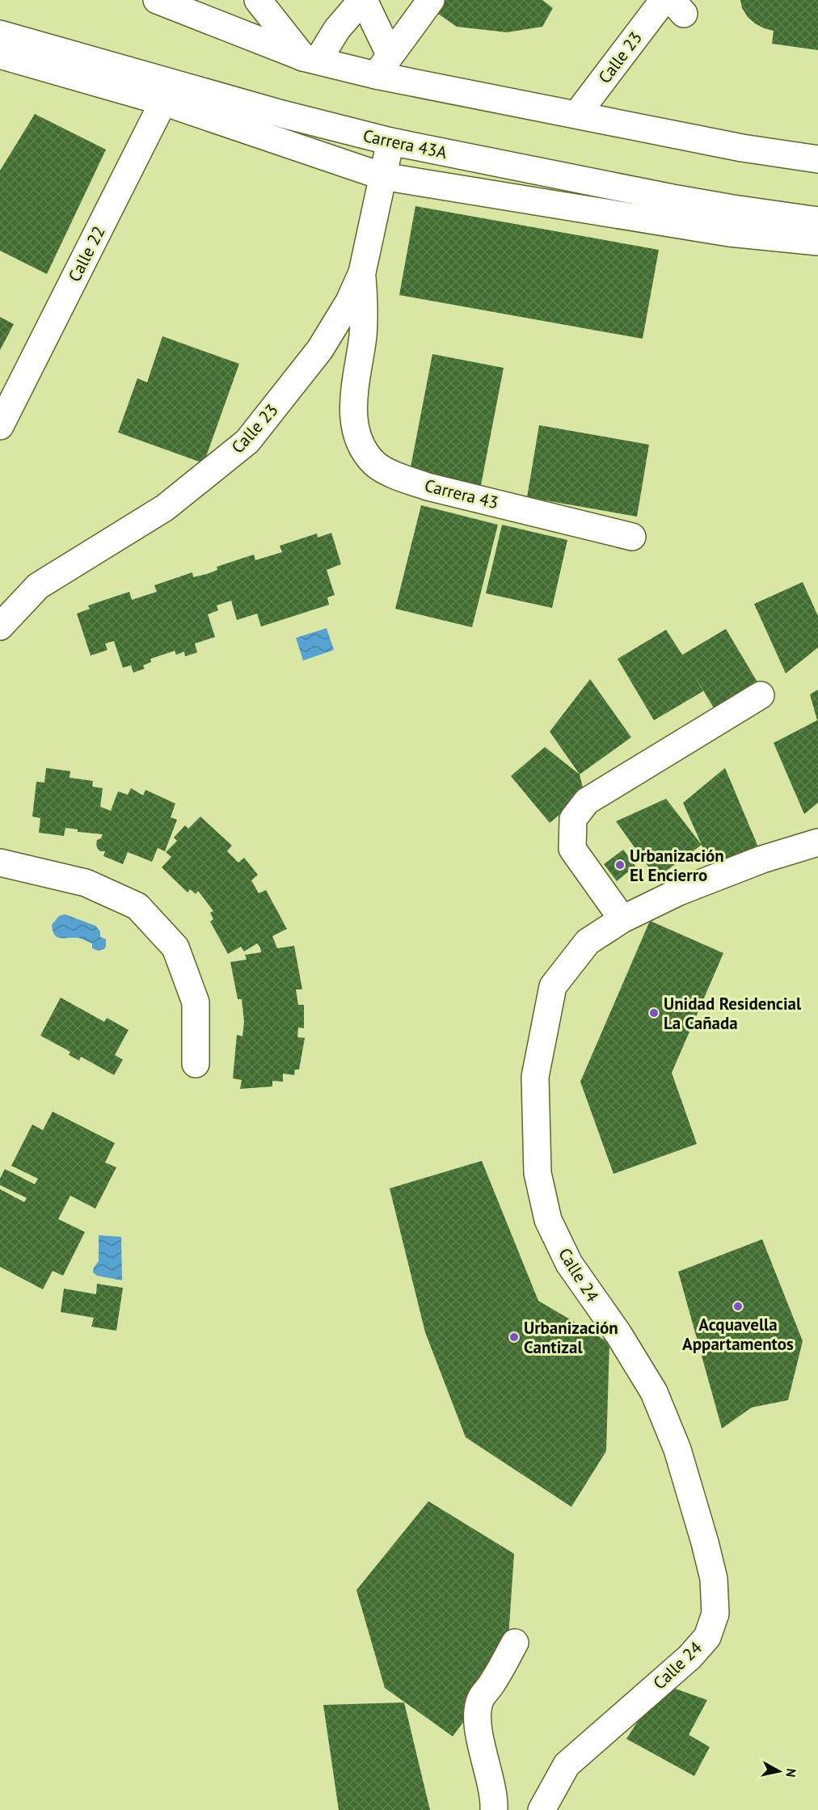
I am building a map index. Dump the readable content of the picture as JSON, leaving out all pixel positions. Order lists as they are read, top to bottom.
{
  "streets": {
    "street": [
      "Calle 23",
      "Carrera 43A",
      "Calle 22",
      "Carrera 43",
      "Calle 24"
    ]
  },
  "crossings": [
    ["Calle 23", "Carrera 43A"],
    ["Calle 23", "Carrera 43"],
    ["Carrera 43A", "Calle 22"]
  ],
  "places": [
    "Urbanización El Encierro",
    "Unidad Residencial La Cañada",
    "Acquavella Appartamentos",
    "Urbanización Cantizal"
  ],
  "north": "right"
}
